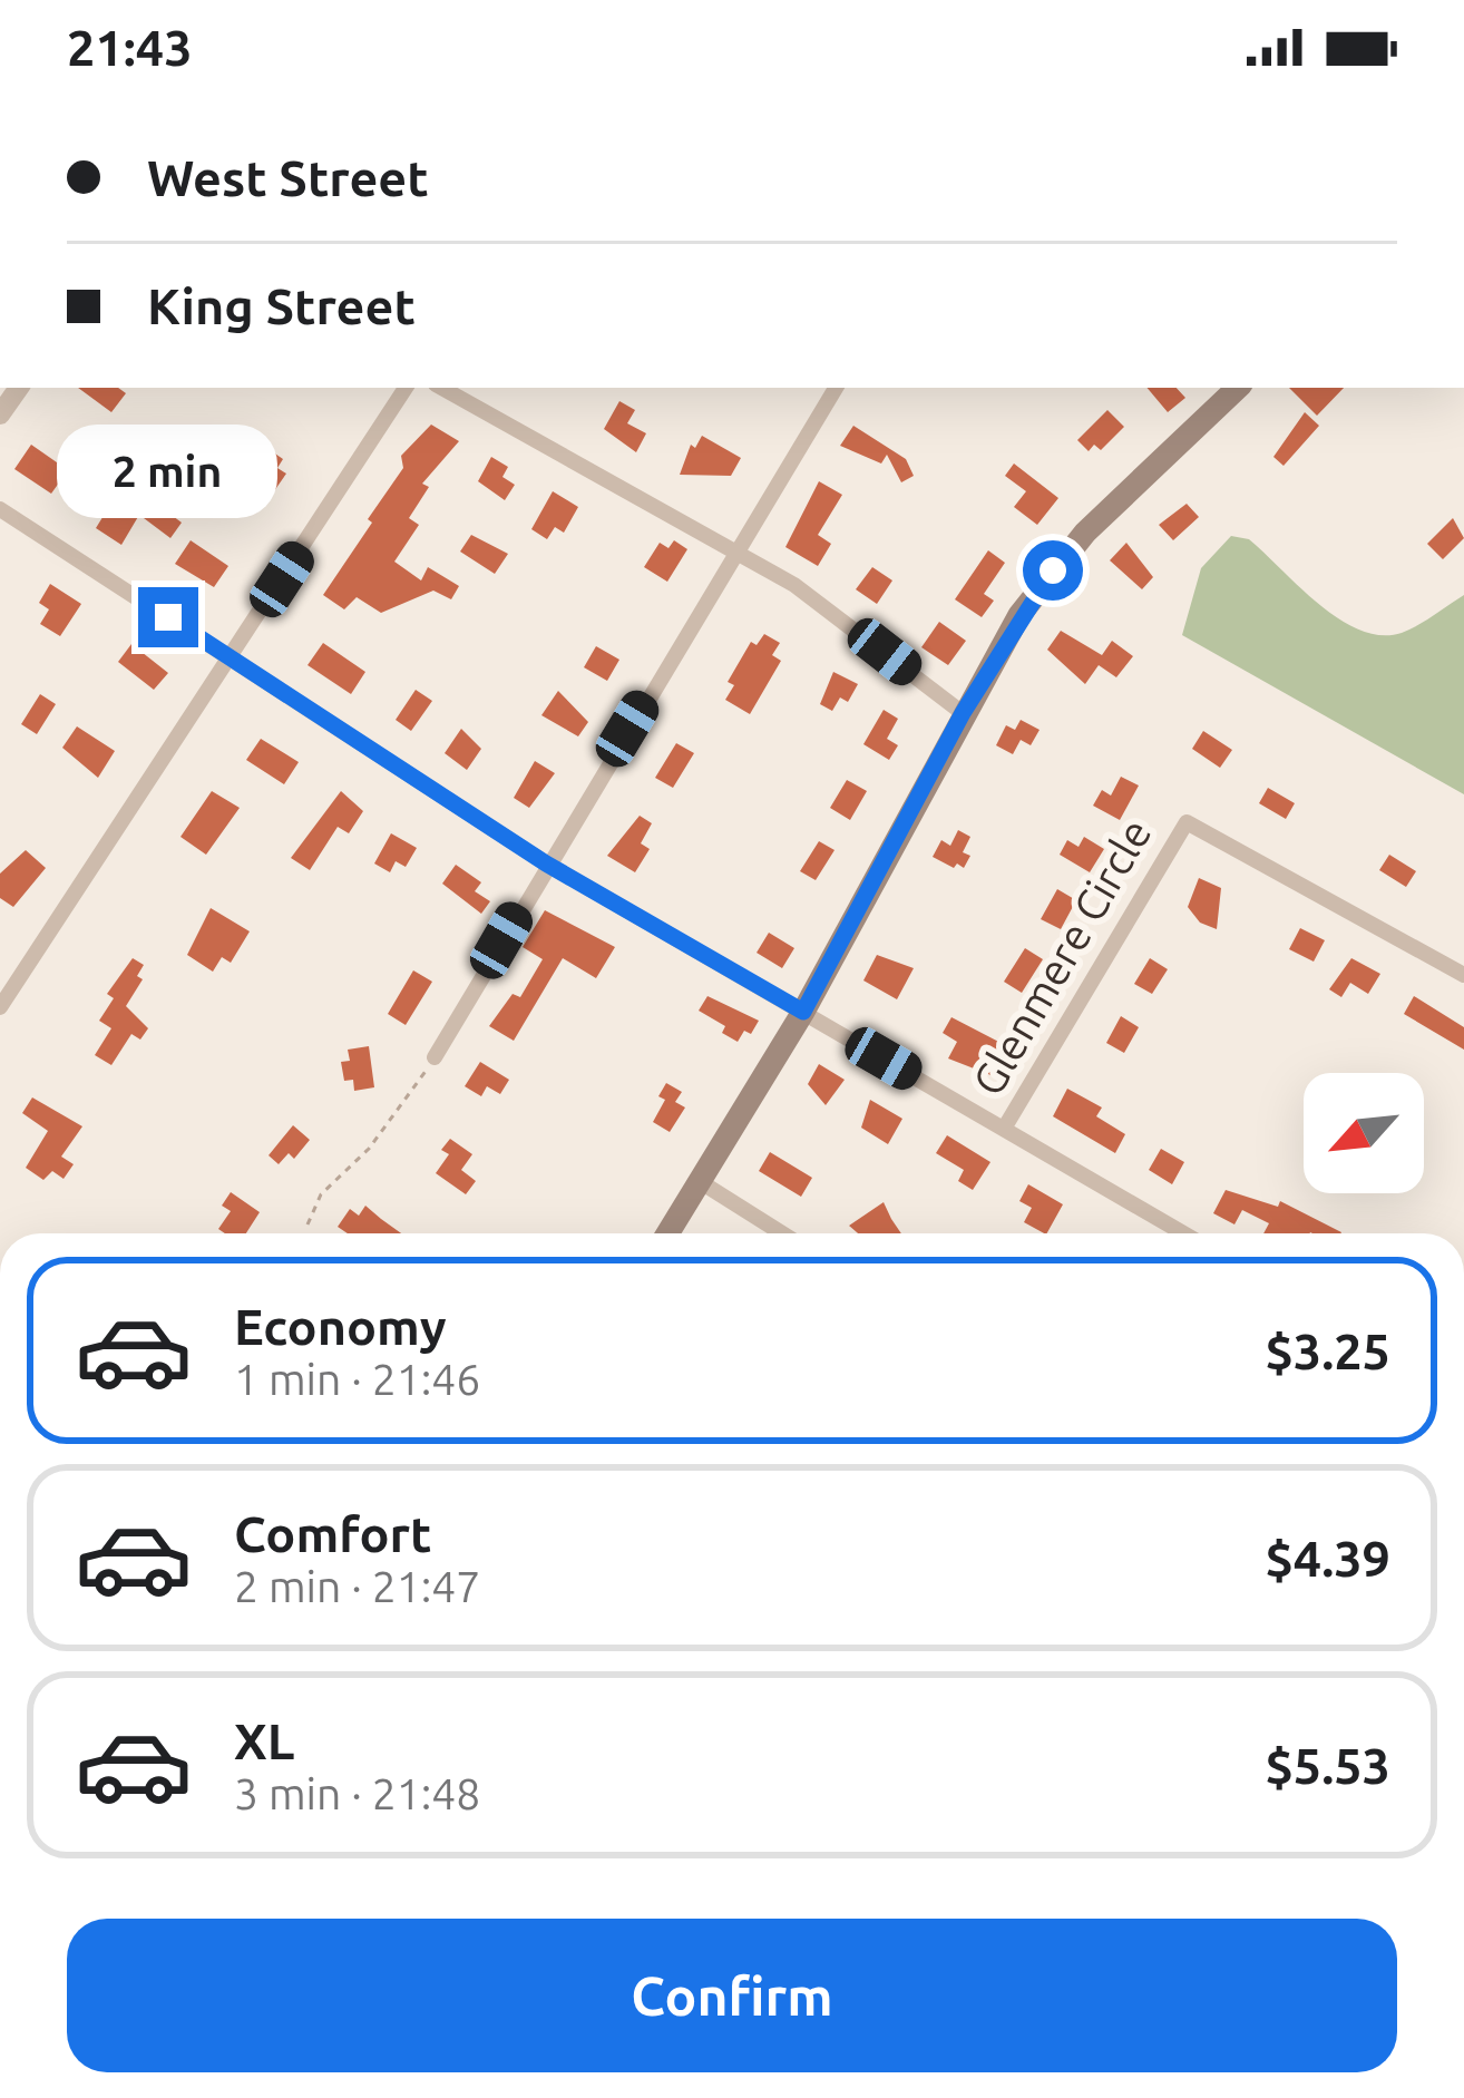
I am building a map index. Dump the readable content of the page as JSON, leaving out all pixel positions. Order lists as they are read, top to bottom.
{
  "streets": {
    "street": ["Glenmere Circle"]
  },
  "north": "bottom left",
  "page": {
    "status": "21:43",
    "banner": ["West Street", "King Street"],
    "bubble": "2 min",
    "list": [
      {
        "name": "Economy",
        "note": "1 min · 21:46",
        "value": "$3.25"
      },
      {
        "name": "Comfort",
        "note": "2 min · 21:47",
        "value": "$4.39"
      },
      {
        "name": "XL",
        "note": "3 min · 21:48",
        "value": "$5.53"
      }
    ],
    "buttons": "Confirm"
  }
}
